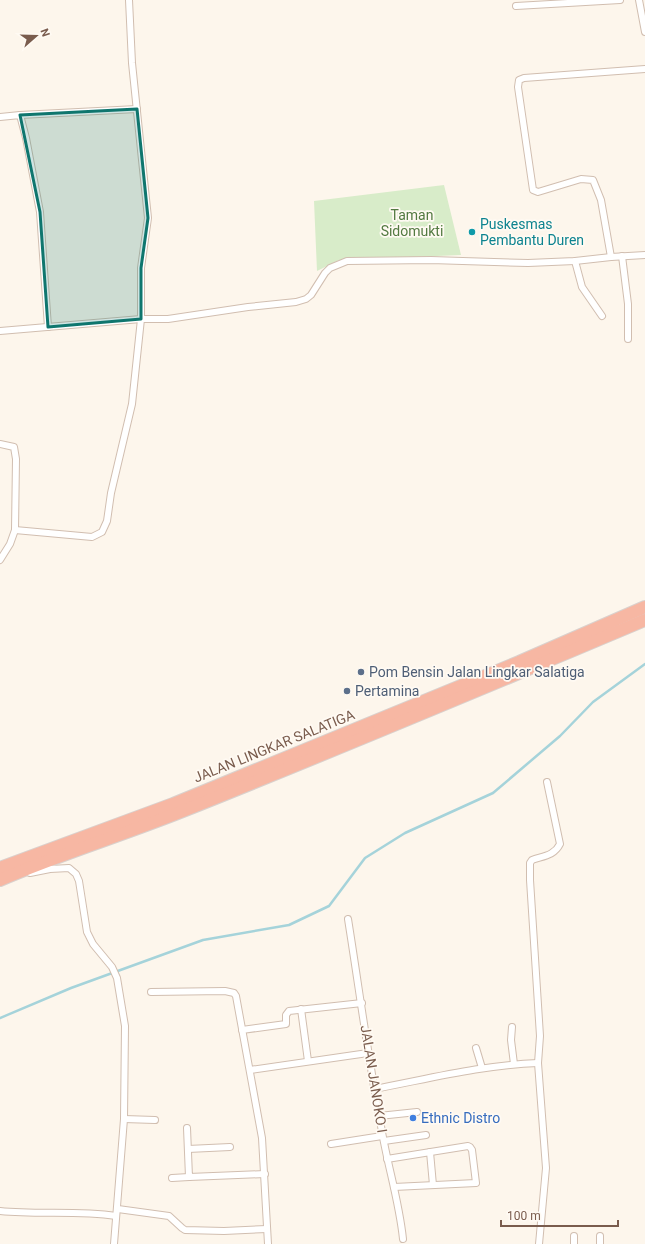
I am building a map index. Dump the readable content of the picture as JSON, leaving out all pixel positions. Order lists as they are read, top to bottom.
{
  "streets": {
    "highway": ["JALAN LINGKAR SALATIGA"],
    "street": ["JALAN JANOKO I"]
  },
  "parks": ["Taman Sidomukti"],
  "places": [
    "Puskesmas Pembantu Duren",
    "Pom Bensin Jalan Lingkar Salatiga",
    "Pertamina",
    "Ethnic Distro"
  ],
  "scale_bar": "100 m",
  "north": "right"
}
